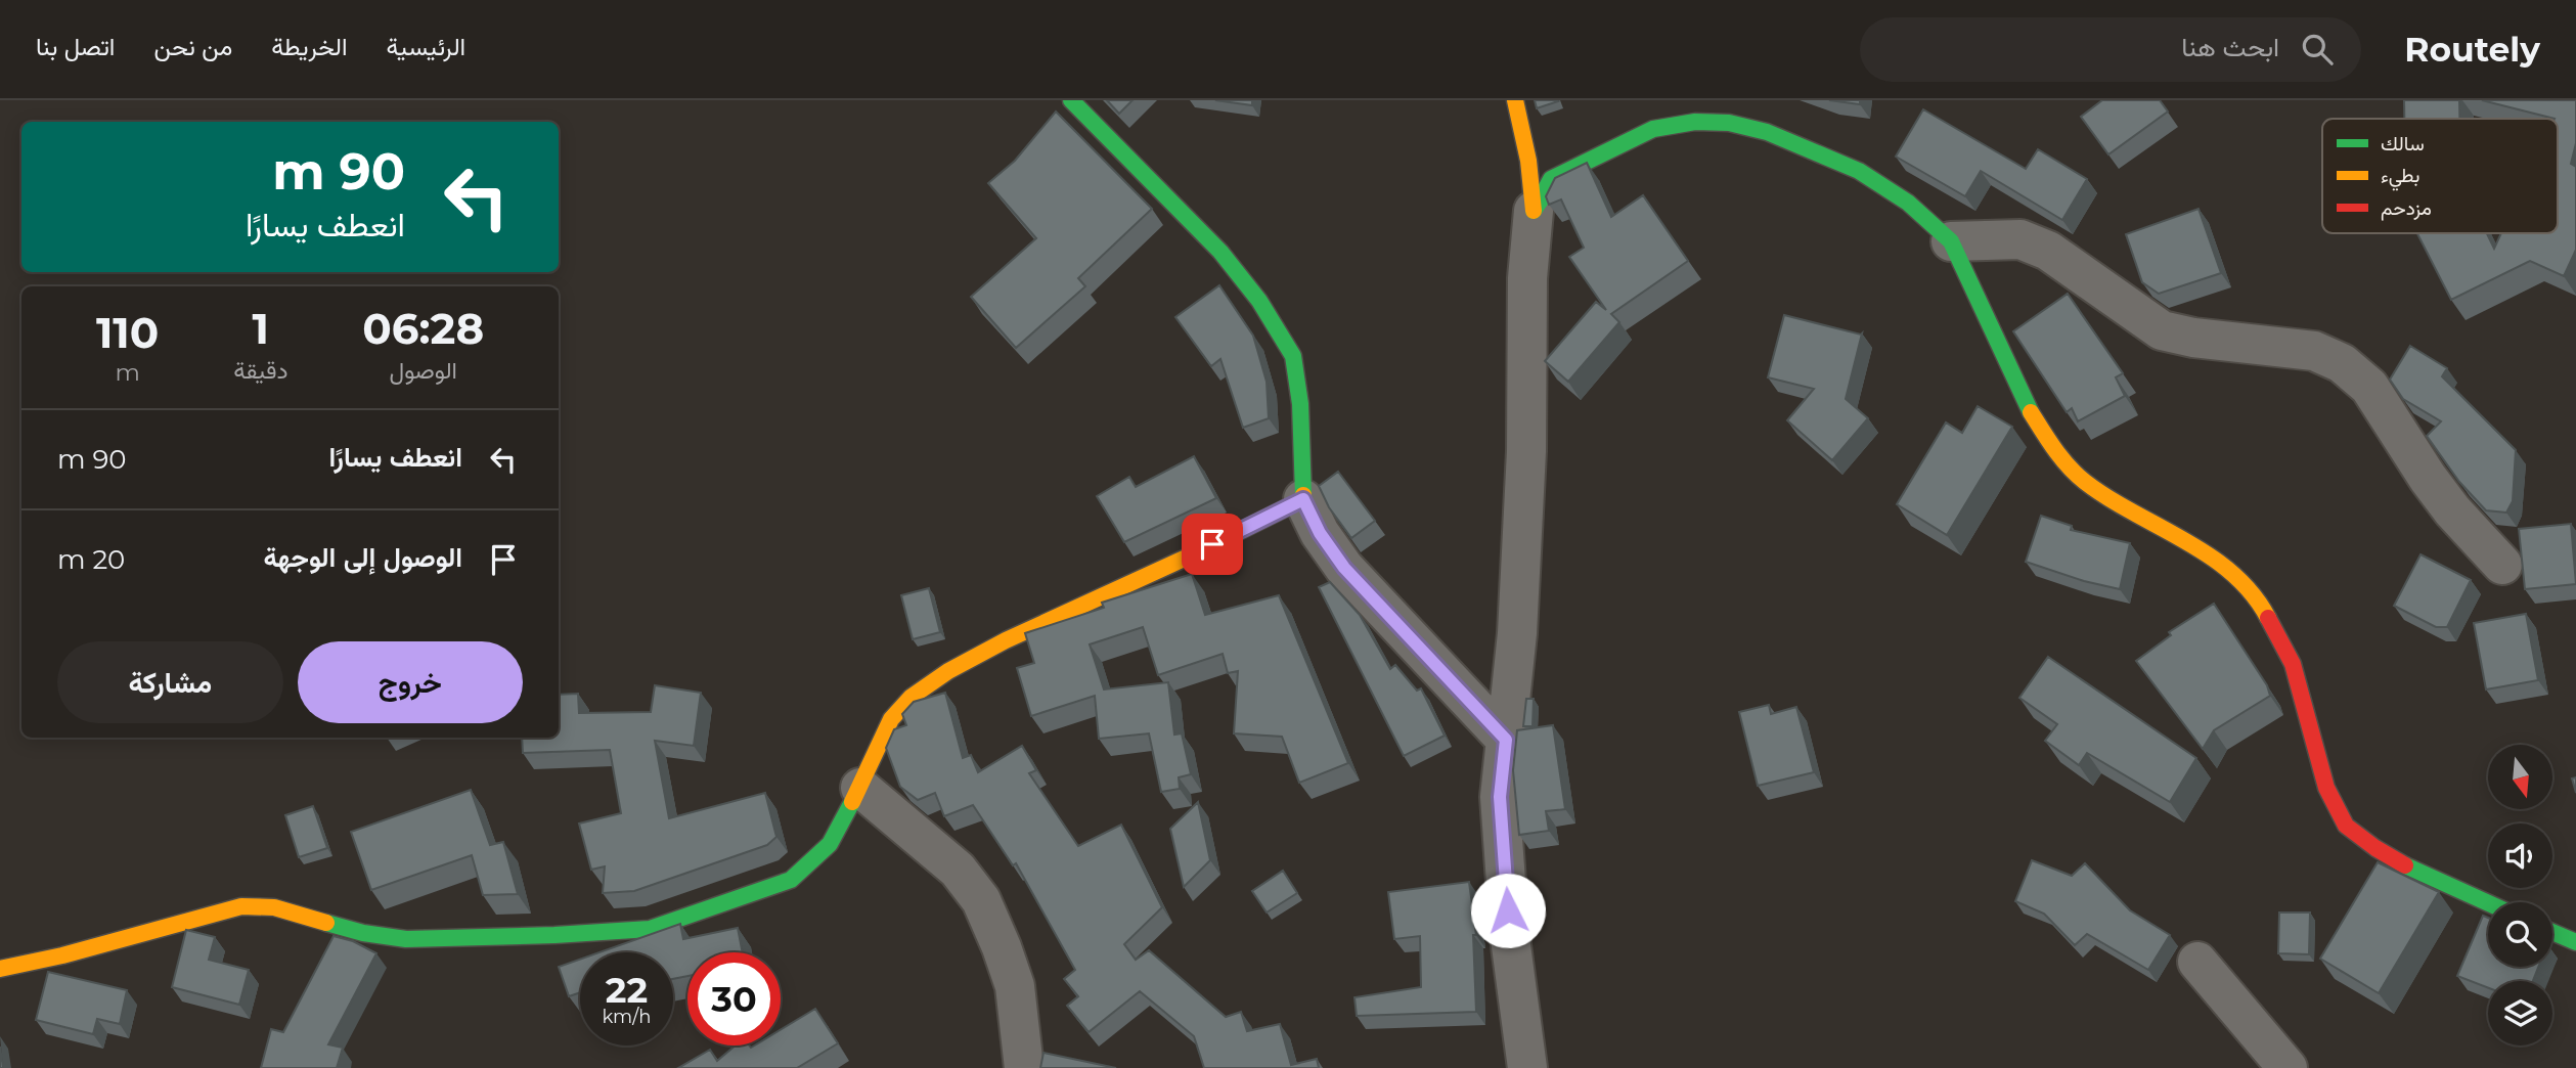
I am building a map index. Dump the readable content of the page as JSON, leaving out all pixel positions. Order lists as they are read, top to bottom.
{
  "legend": ["سالك", "بطيء", "مزدحم"],
  "north": "bottom",
  "page": {
    "header": "Routely",
    "search": "ابحث هنا",
    "nav": [
      "الرئيسية",
      "الخريطة",
      "من نحن",
      "اتصل بنا"
    ],
    "turn": ["90 m", "انعطف يسارًا"],
    "eta": [
      "06:28",
      "الوصول",
      "1",
      "دقيقة",
      "110",
      "m"
    ],
    "list": [
      {
        "name": "انعطف يسارًا",
        "value": "90 m"
      },
      {
        "name": "الوصول إلى الوجهة",
        "value": "20 m"
      }
    ],
    "buttons": ["خروج", "مشاركة"],
    "speed": "22 km/h",
    "limit": "30"
  }
}
